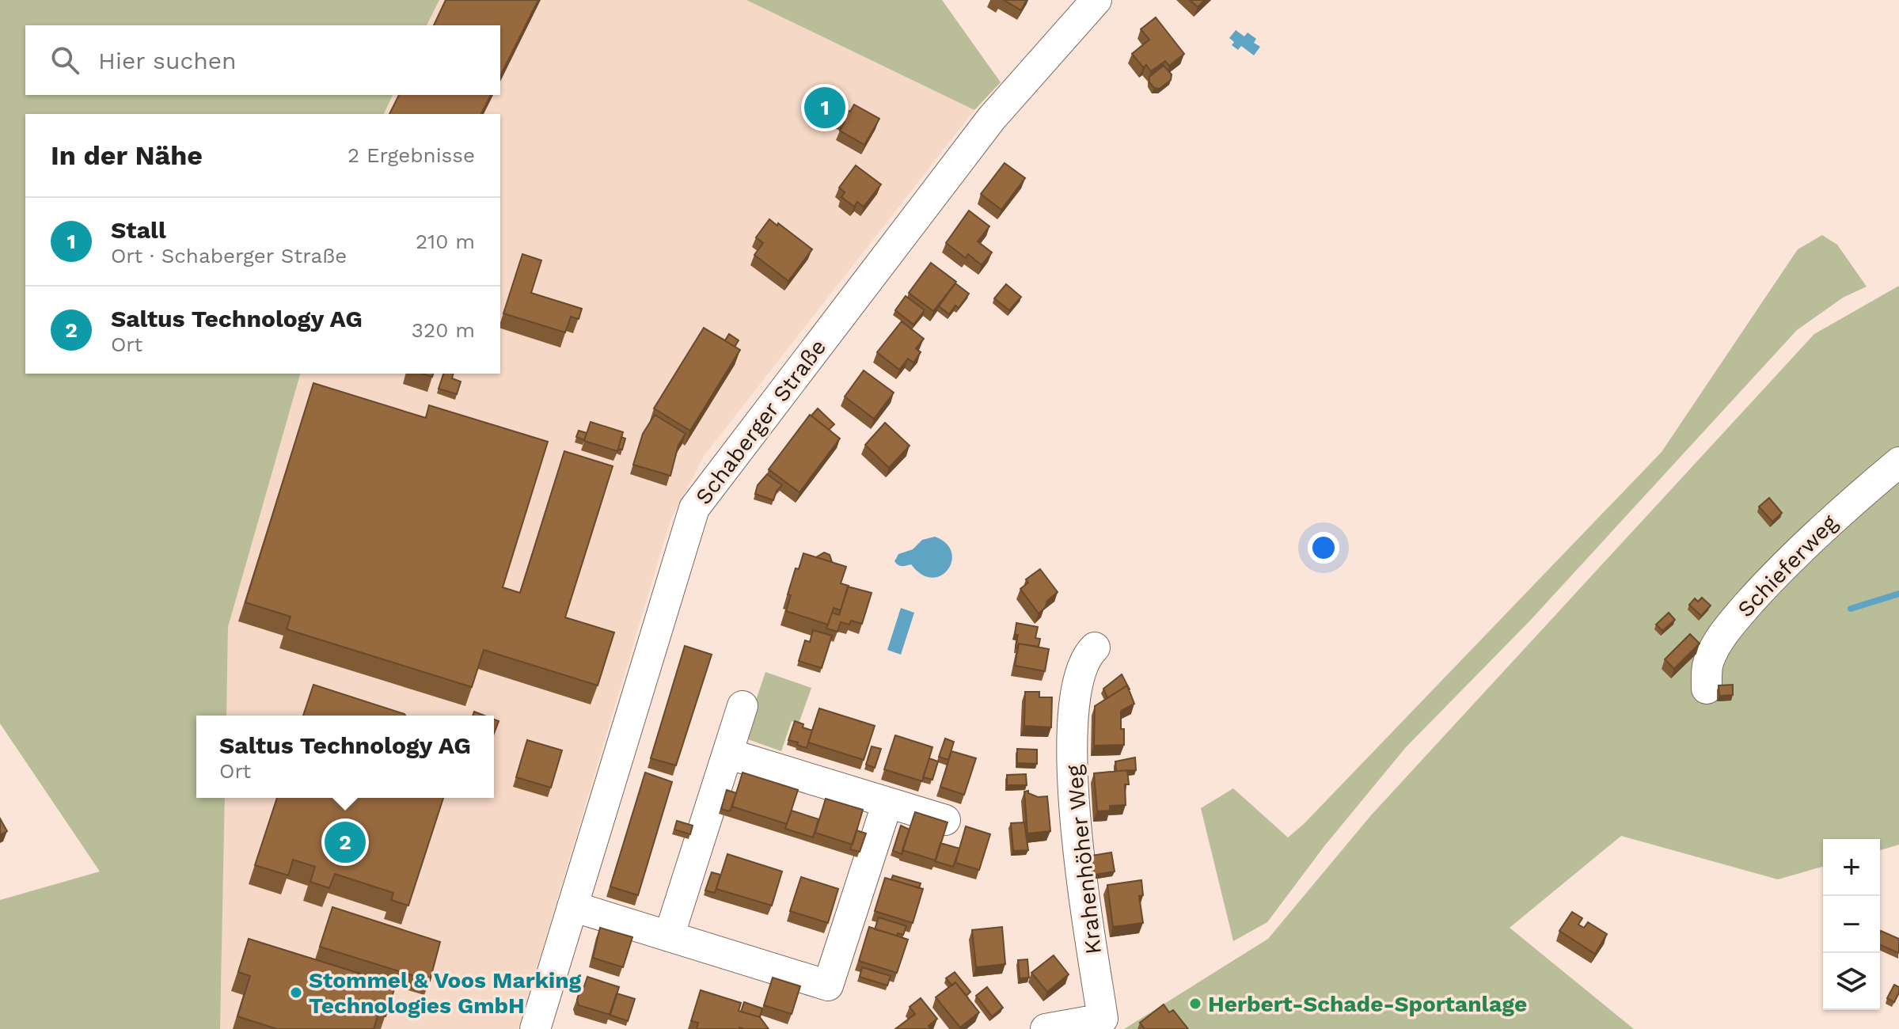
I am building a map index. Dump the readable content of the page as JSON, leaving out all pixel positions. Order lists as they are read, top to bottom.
{
  "streets": {
    "street": ["Schaberger Straße", "Schieferweg", "Krahenhöher Weg"]
  },
  "places": ["Stommel & Voos Marking Technologies GmbH", "Herbert-Schade-Sportanlage"],
  "page": {
    "search": "Hier suchen",
    "pins": ["1", "2"],
    "heading": ["In der Nähe", "2 Ergebnisse"],
    "list": [
      {
        "mark": "1",
        "name": "Stall",
        "note": "Ort · Schaberger Straße",
        "value": "210 m"
      },
      {
        "mark": "2",
        "name": "Saltus Technology AG",
        "note": "Ort",
        "value": "320 m"
      }
    ],
    "popup": ["Saltus Technology AG", "Ort"],
    "map_buttons": ["+", "−"]
  }
}
